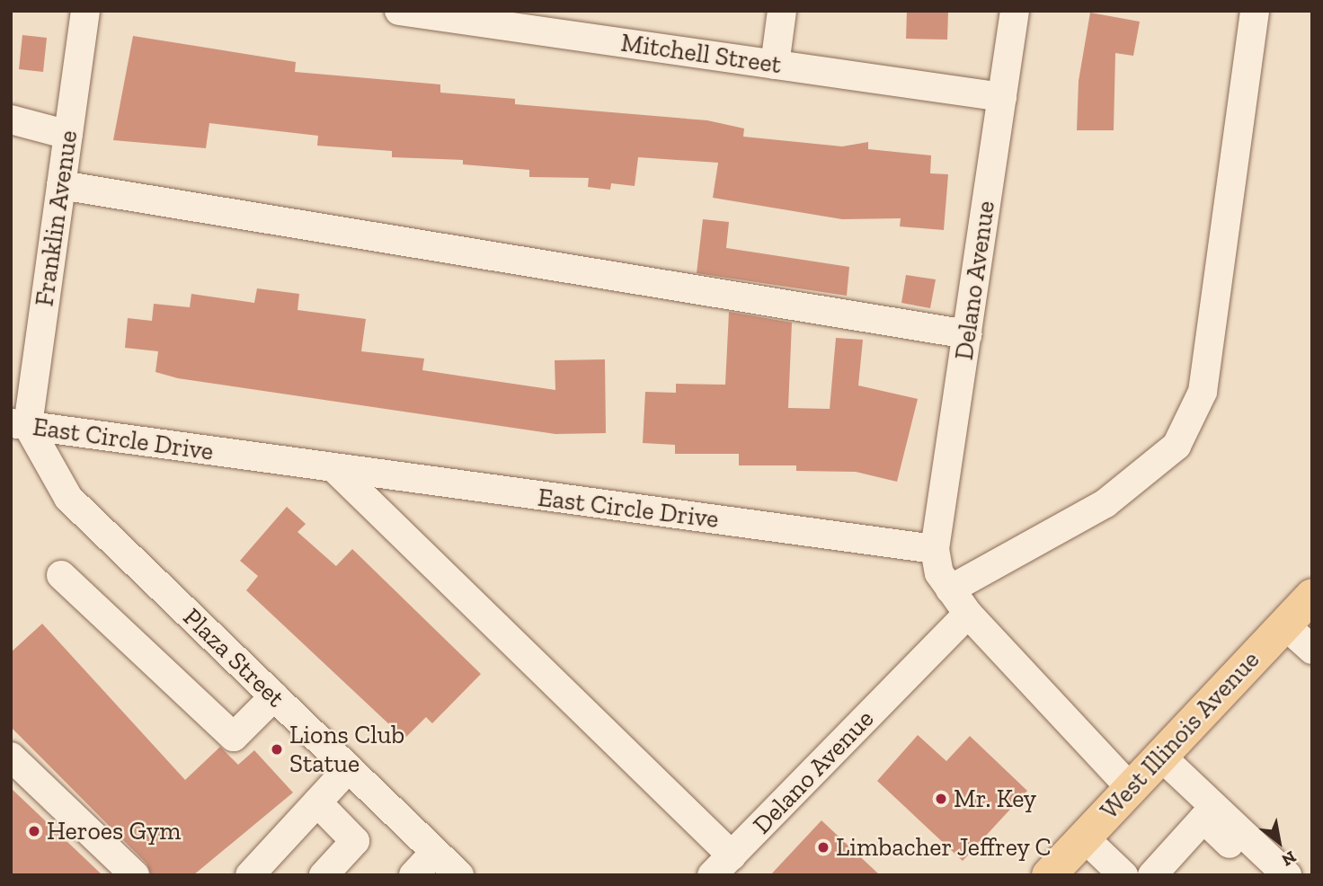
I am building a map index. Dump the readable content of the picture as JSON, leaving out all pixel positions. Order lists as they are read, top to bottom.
{
  "streets": {
    "main road": ["West Illinois Avenue"],
    "street": [
      "Mitchell Street",
      "Franklin Avenue",
      "Delano Avenue",
      "East Circle Drive",
      "Plaza Street"
    ]
  },
  "crossings": [
    ["Mitchell Street", "Delano Avenue"],
    ["Franklin Avenue", "East Circle Drive"],
    ["Franklin Avenue", "Plaza Street"],
    ["Delano Avenue", "East Circle Drive"],
    ["East Circle Drive", "Plaza Street"]
  ],
  "places": [
    "Lions Club Statue",
    "Mr. Key",
    "Heroes Gym",
    "Limbacher Jeffrey C"
  ],
  "north": "bottom right"
}
